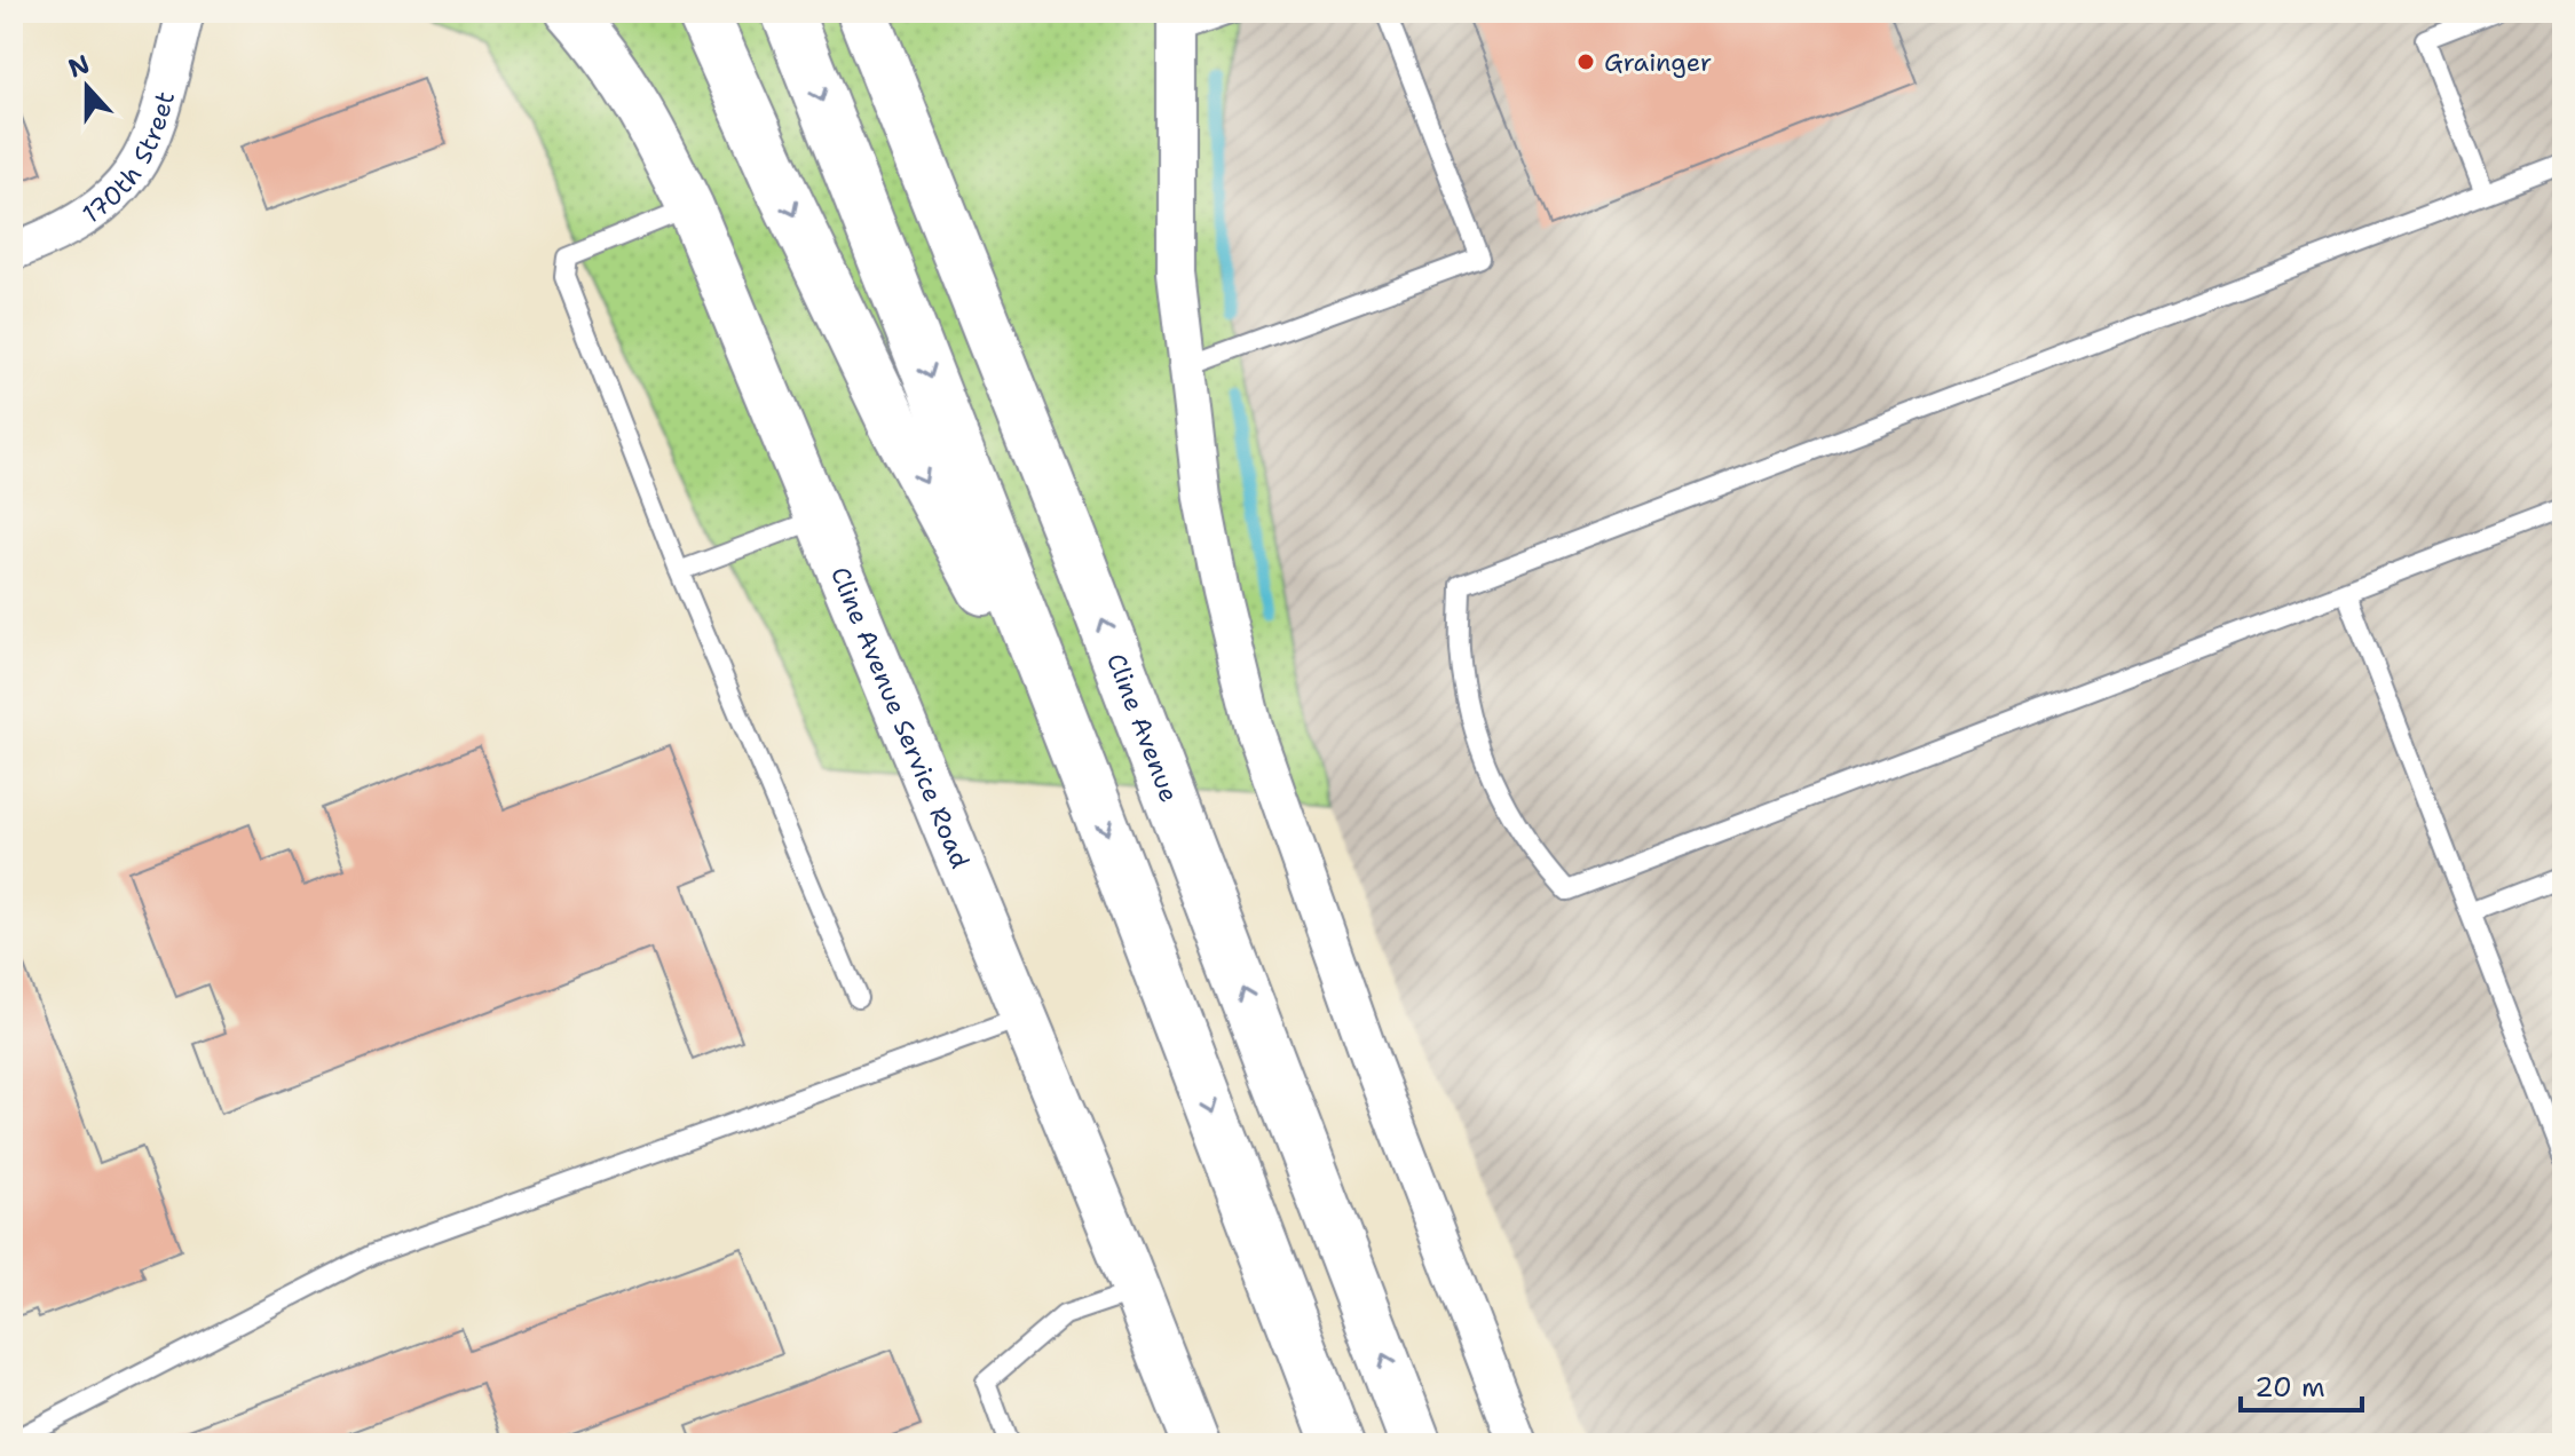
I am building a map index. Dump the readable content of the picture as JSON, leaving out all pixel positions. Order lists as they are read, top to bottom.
{
  "streets": {
    "highway": ["Cline Avenue"],
    "street": ["170th Street", "Cline Avenue Service Road"]
  },
  "places": ["Grainger"],
  "scale_bar": "20 m",
  "north": "top"
}
